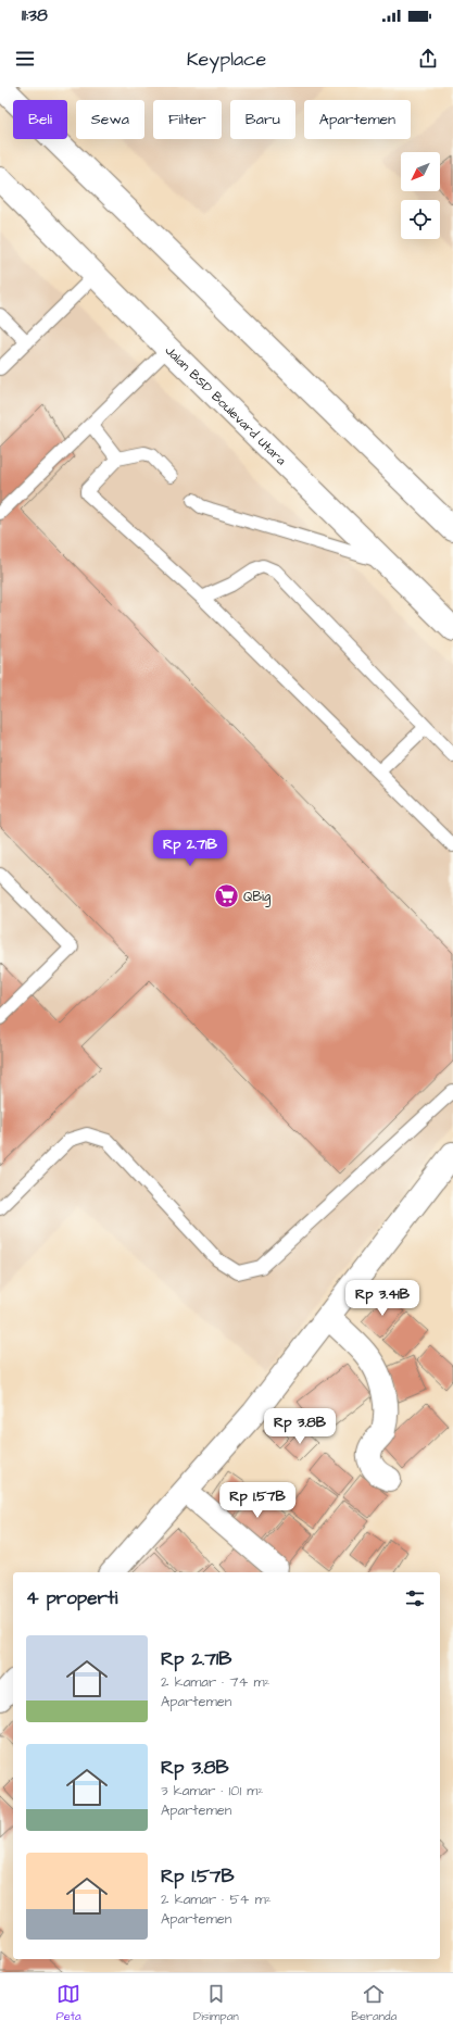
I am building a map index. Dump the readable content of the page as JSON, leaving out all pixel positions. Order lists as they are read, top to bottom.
{
  "streets": {
    "main road": ["Jalan BSD Boulevard Utara"]
  },
  "places": {
    "supermarket": ["QBig"]
  },
  "north": "bottom left",
  "page": {
    "status": "11:38",
    "header": "Keyplace",
    "chip": [
      "Beli",
      "Sewa",
      "Filter",
      "Baru",
      "Apartemen"
    ],
    "price": [
      "Rp 2.71B",
      "Rp 3.41B",
      "Rp 3.8B",
      "Rp 1.57B"
    ],
    "heading": "4 properti",
    "list": [
      {
        "name": "Rp 2.71B",
        "note": "2 kamar · 74 m² · Apartemen"
      },
      {
        "name": "Rp 3.8B",
        "note": "3 kamar · 101 m² · Apartemen"
      },
      {
        "name": "Rp 1.57B",
        "note": "2 kamar · 54 m² · Apartemen"
      }
    ],
    "tabs": ["Peta", "Disimpan", "Beranda"]
  }
}
